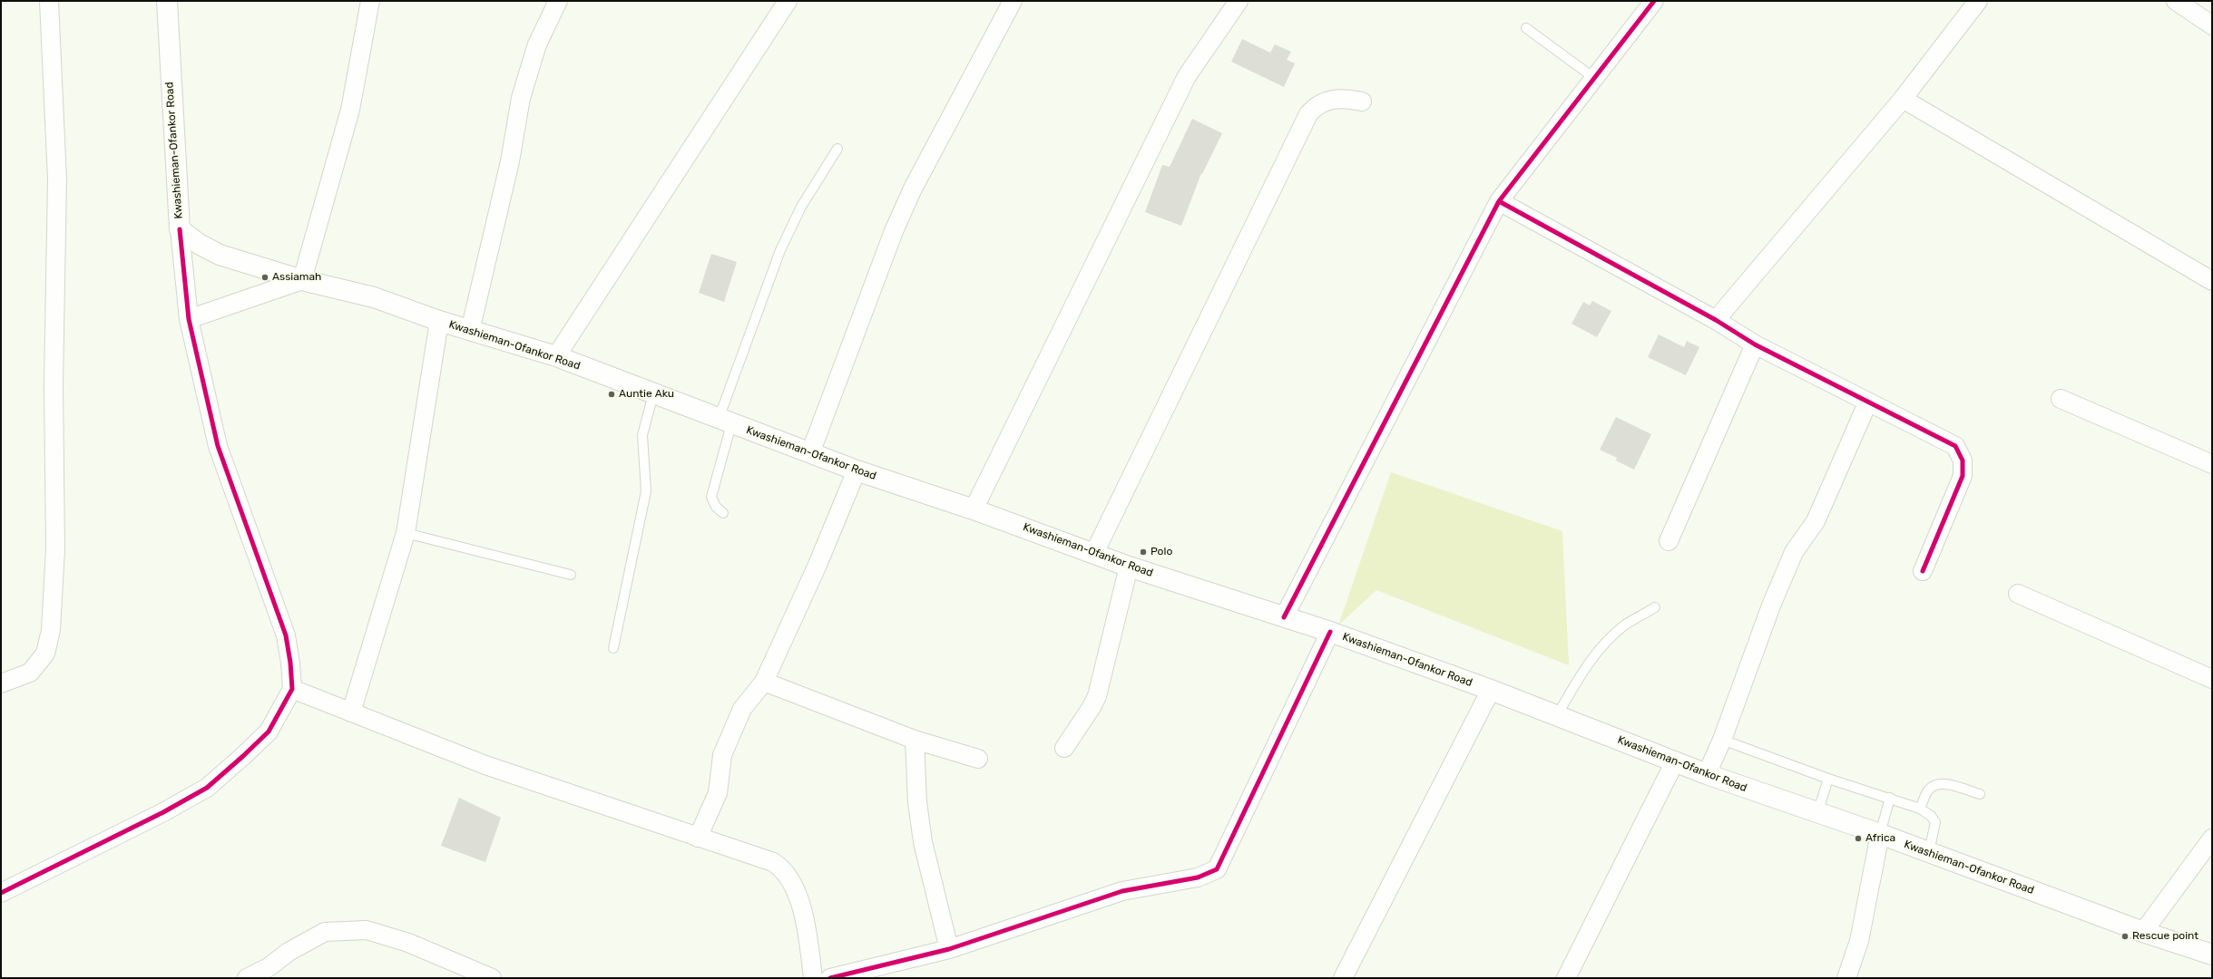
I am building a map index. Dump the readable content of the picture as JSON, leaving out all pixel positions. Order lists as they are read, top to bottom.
{
  "streets": {
    "main road": ["Kwashieman-Ofankor Road"]
  },
  "places": [
    "Assiamah",
    "Auntie Aku",
    "Polo",
    "Africa",
    "Rescue point"
  ]
}
